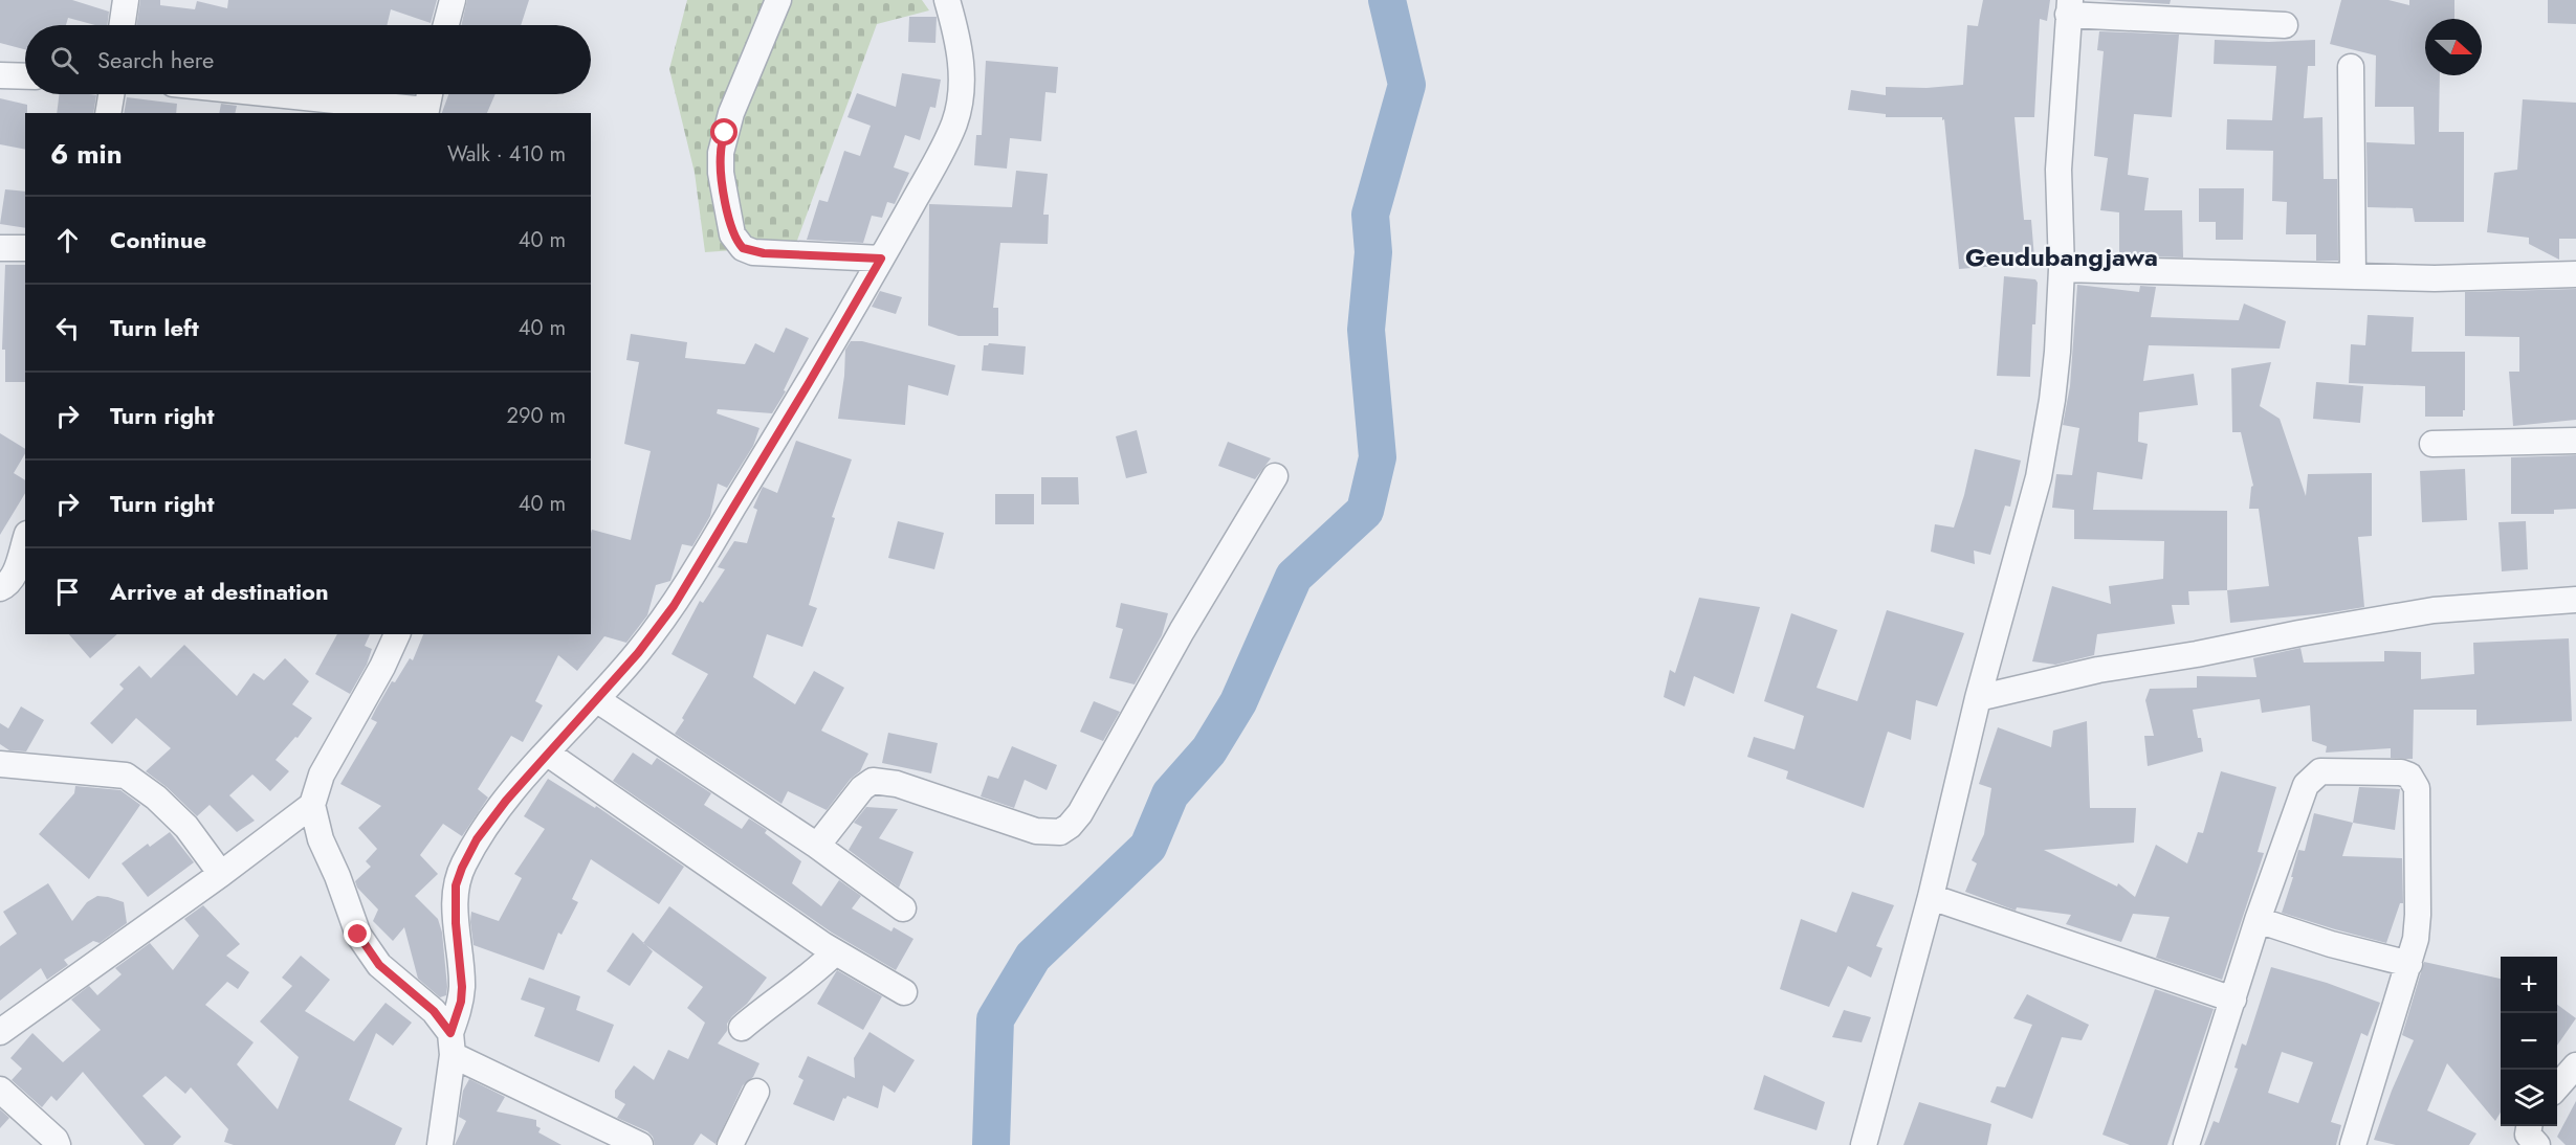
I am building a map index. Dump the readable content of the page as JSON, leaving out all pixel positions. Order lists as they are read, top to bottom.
{
  "districts": ["Geudubangjawa"],
  "north": "right",
  "page": {
    "search": "Search here",
    "heading": ["6 min", "Walk · 410 m"],
    "list": [
      ["Continue", "40 m"],
      ["Turn left", "40 m"],
      ["Turn right", "290 m"],
      ["Turn right", "40 m"],
      "Arrive at destination"
    ],
    "map_buttons": ["+", "−"]
  }
}
